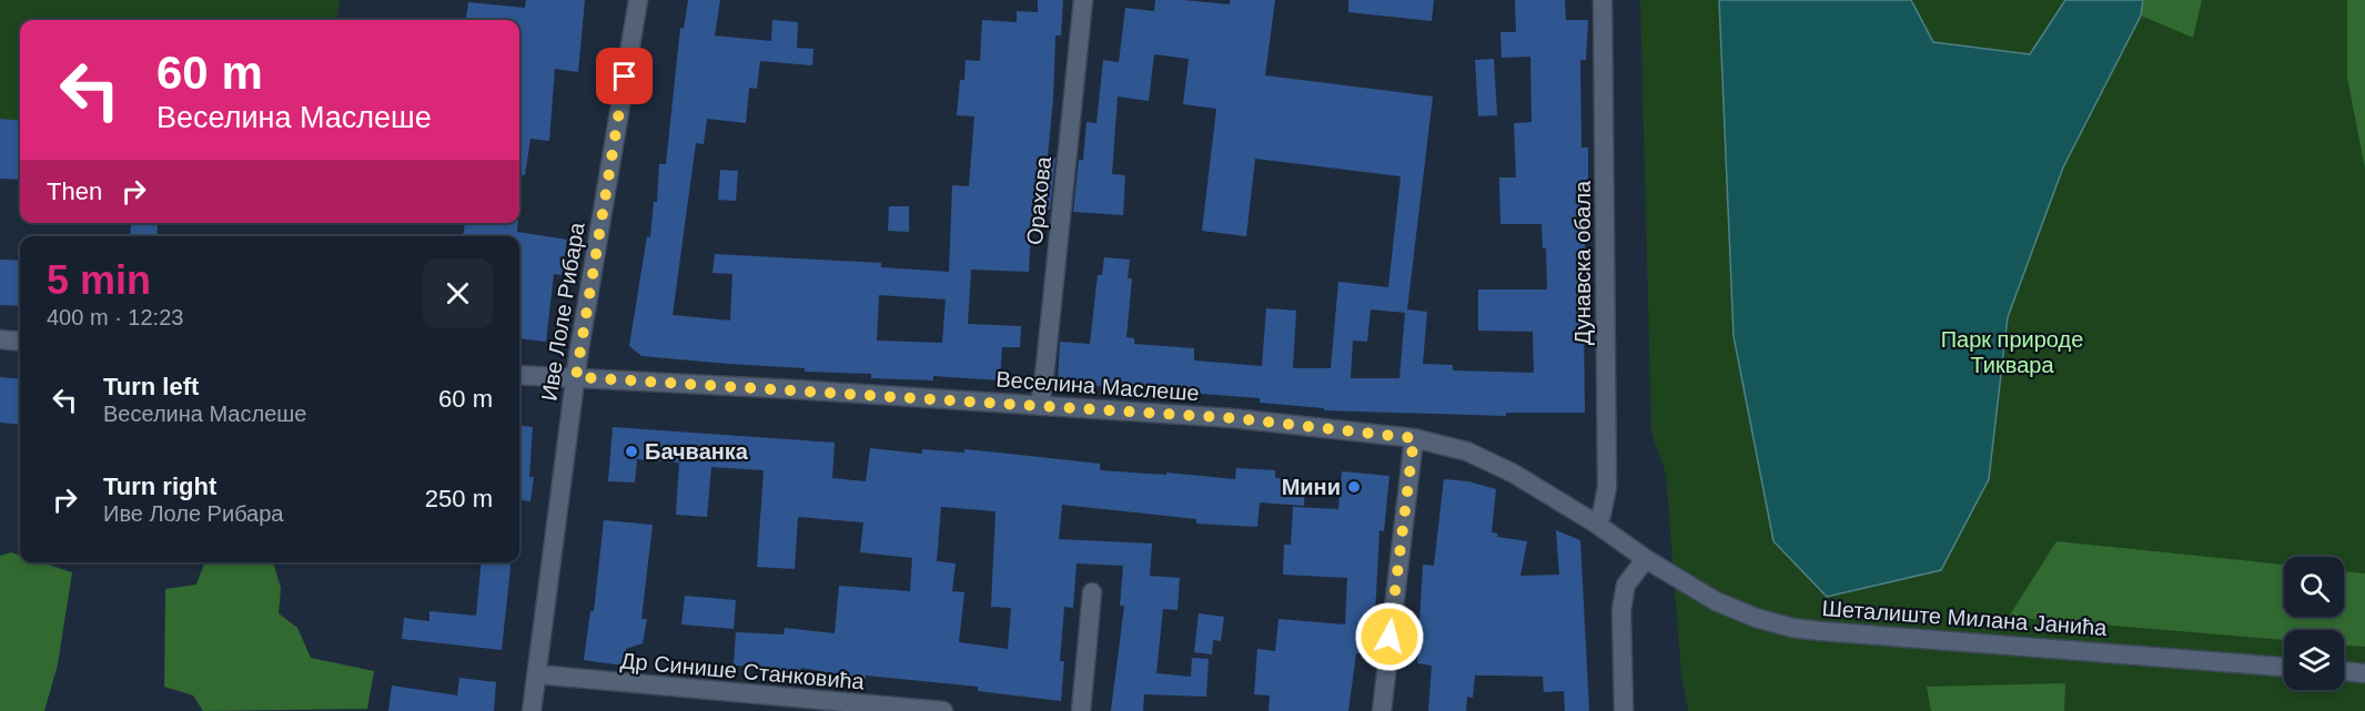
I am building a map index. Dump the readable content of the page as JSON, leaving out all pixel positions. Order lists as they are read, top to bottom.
{
  "streets": {
    "street": [
      "Орахова",
      "Дунавска обала",
      "Иве Лоле Рибара",
      "Веселина Маслеше",
      "Шеталиште Милана Јанића",
      "Др Синише Станковића"
    ]
  },
  "crossings": [
    ["Орахова", "Веселина Маслеше"],
    ["Дунавска обала", "Веселина Маслеше"],
    ["Иве Лоле Рибара", "Веселина Маслеше"],
    ["Иве Лоле Рибара", "Др Синише Станковића"],
    ["Веселина Маслеше", "Шеталиште Милана Јанића"]
  ],
  "parks": ["Парк природе Тиквара"],
  "places": ["Бачванка", "Мини"],
  "page": {
    "turn": ["60 m", "Веселина Маслеше"],
    "then": "Then",
    "heading": ["5 min", "400 m · 12:23"],
    "list": [
      {
        "name": "Turn left",
        "note": "Веселина Маслеше",
        "value": "60 m"
      },
      {
        "name": "Turn right",
        "note": "Иве Лоле Рибара",
        "value": "250 m"
      }
    ]
  }
}
